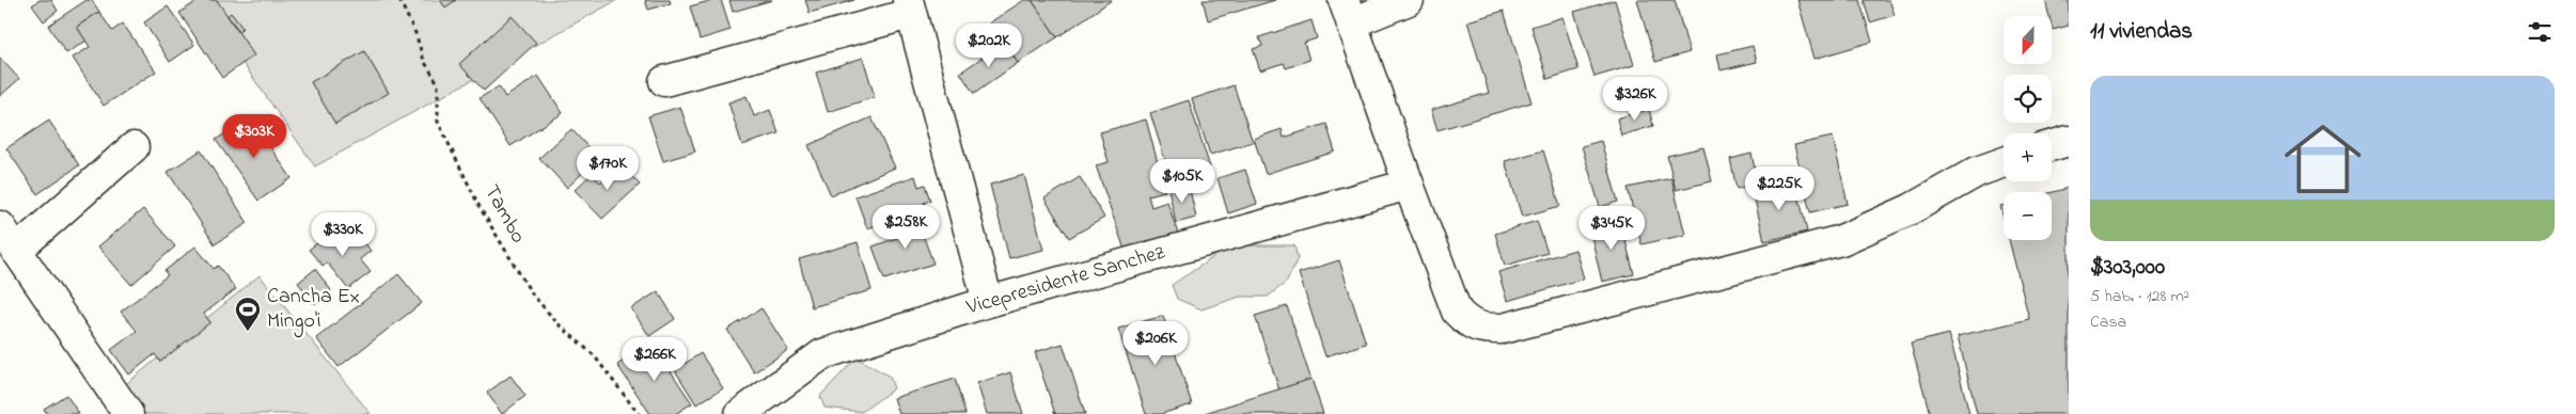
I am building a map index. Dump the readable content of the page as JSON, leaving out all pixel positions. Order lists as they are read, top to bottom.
{
  "streets": {
    "street": ["Vicepresidente Sanchez"],
    "path": ["Tambo"]
  },
  "places": {
    "sports": ["Cancha Ex Mingo'i"]
  },
  "north": "bottom",
  "page": {
    "heading": "11 viviendas",
    "map_buttons": ["+", "−"],
    "price": [
      "$202K",
      "$326K",
      "$303K",
      "$170K",
      "$105K",
      "$225K",
      "$258K",
      "$345K",
      "$330K",
      "$206K",
      "$266K"
    ],
    "list": [
      {
        "name": "$303,000",
        "note": "5 hab. · 128 m² · Casa"
      }
    ]
  }
}
